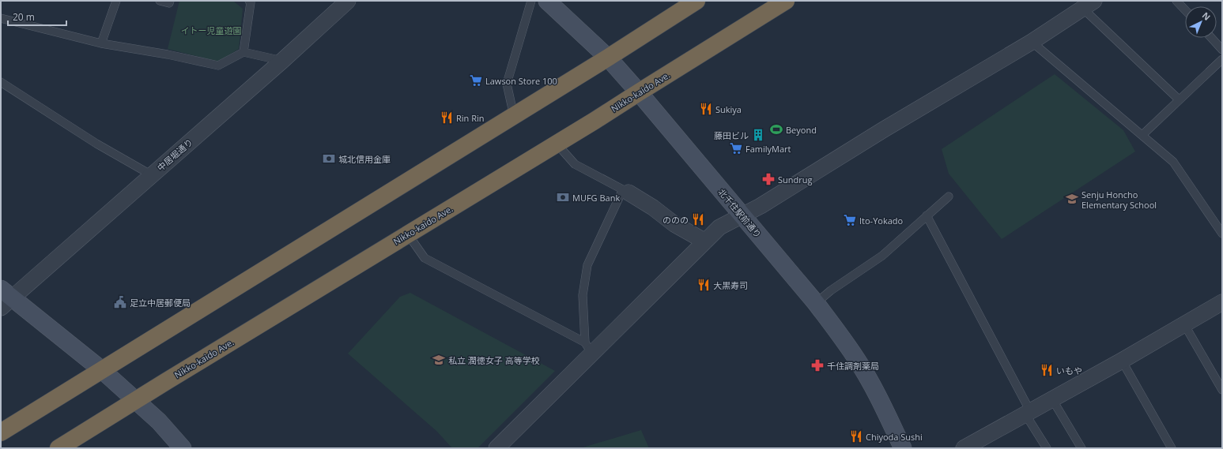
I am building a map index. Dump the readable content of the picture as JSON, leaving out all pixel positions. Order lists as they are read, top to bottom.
{
  "streets": {
    "highway": ["Nikko-kaido Ave."],
    "street": ["中居堀通り", "北千住駅前通り"]
  },
  "crossings": [
    ["Nikko-kaido Ave.", "北千住駅前通り"]
  ],
  "parks": ["イトー児童遊園"],
  "places": {
    "supermarket": ["Lawson Store 100", "FamilyMart", "Ito-Yokado"],
    "restaurant": [
      "Sukiya",
      "Rin Rin",
      "ののの",
      "大黒寿司",
      "いもや",
      "Chiyoda Sushi"
    ],
    "sports": ["Beyond"],
    "building": ["藤田ビル"],
    "bank": ["城北信用金庫", "MUFG Bank"],
    "pharmacy": ["Sundrug", "千住調剤薬局"],
    "school or university": ["Senju Honcho Elementary School", "私立 潤徳女子 高等学校"],
    "public building": ["足立中居郵便局"]
  },
  "scale_bar": "20 m",
  "north": "top right"
}
